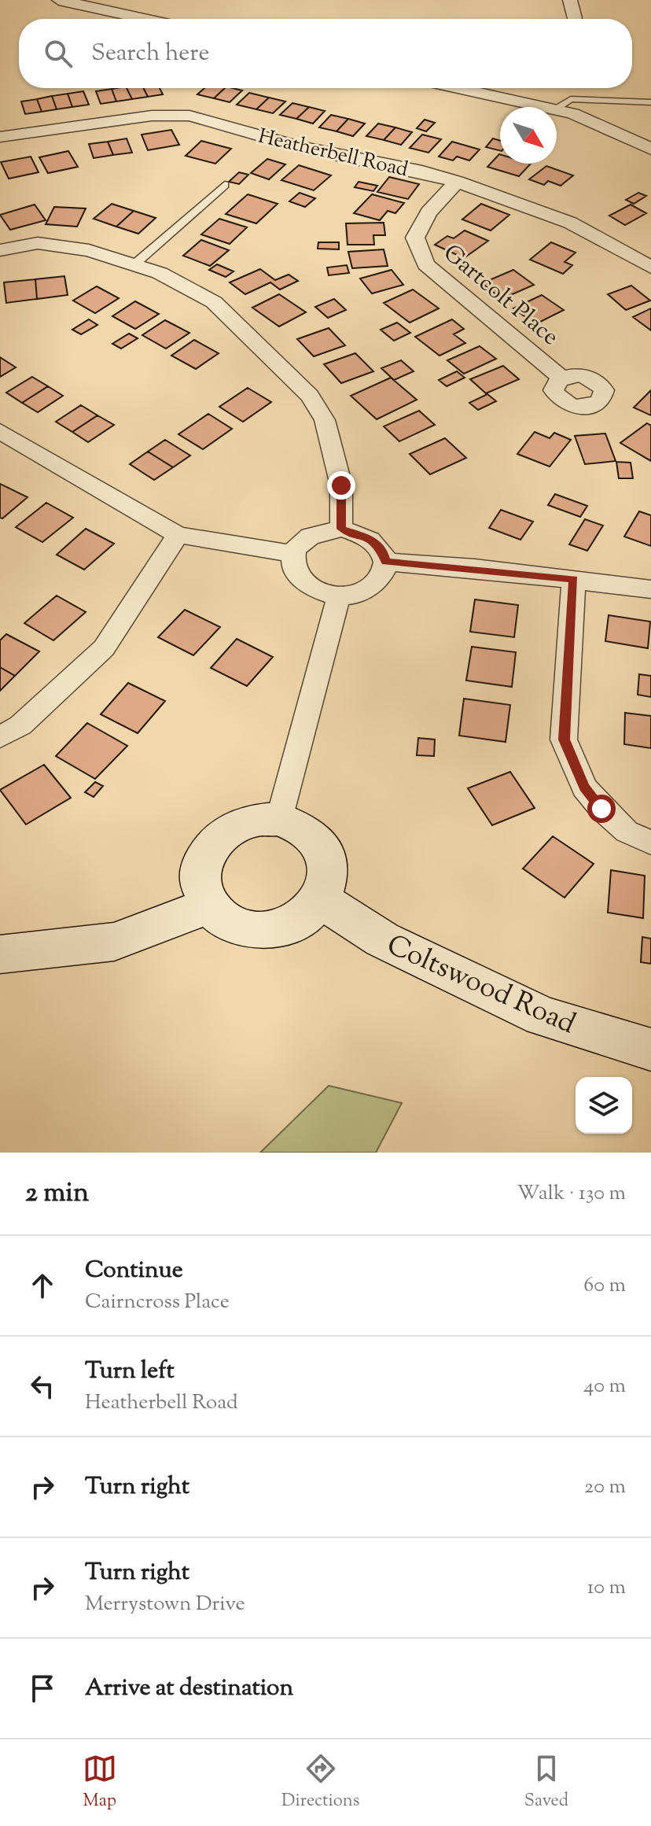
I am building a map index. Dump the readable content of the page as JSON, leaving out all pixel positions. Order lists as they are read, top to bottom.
{
  "streets": {
    "main road": ["Coltswood Road"],
    "street": ["Heatherbell Road", "Gartcolt Place"]
  },
  "crossings": [
    ["Heatherbell Road", "Gartcolt Place"]
  ],
  "north": "bottom right",
  "page": {
    "search": "Search here",
    "heading": ["2 min", "Walk · 130 m"],
    "list": [
      ["Continue", "Cairncross Place", "60 m"],
      ["Turn left", "Heatherbell Road", "40 m"],
      ["Turn right", "20 m"],
      ["Turn right", "Merrystown Drive", "10 m"],
      "Arrive at destination"
    ],
    "nav": ["Map", "Directions", "Saved"]
  }
}
